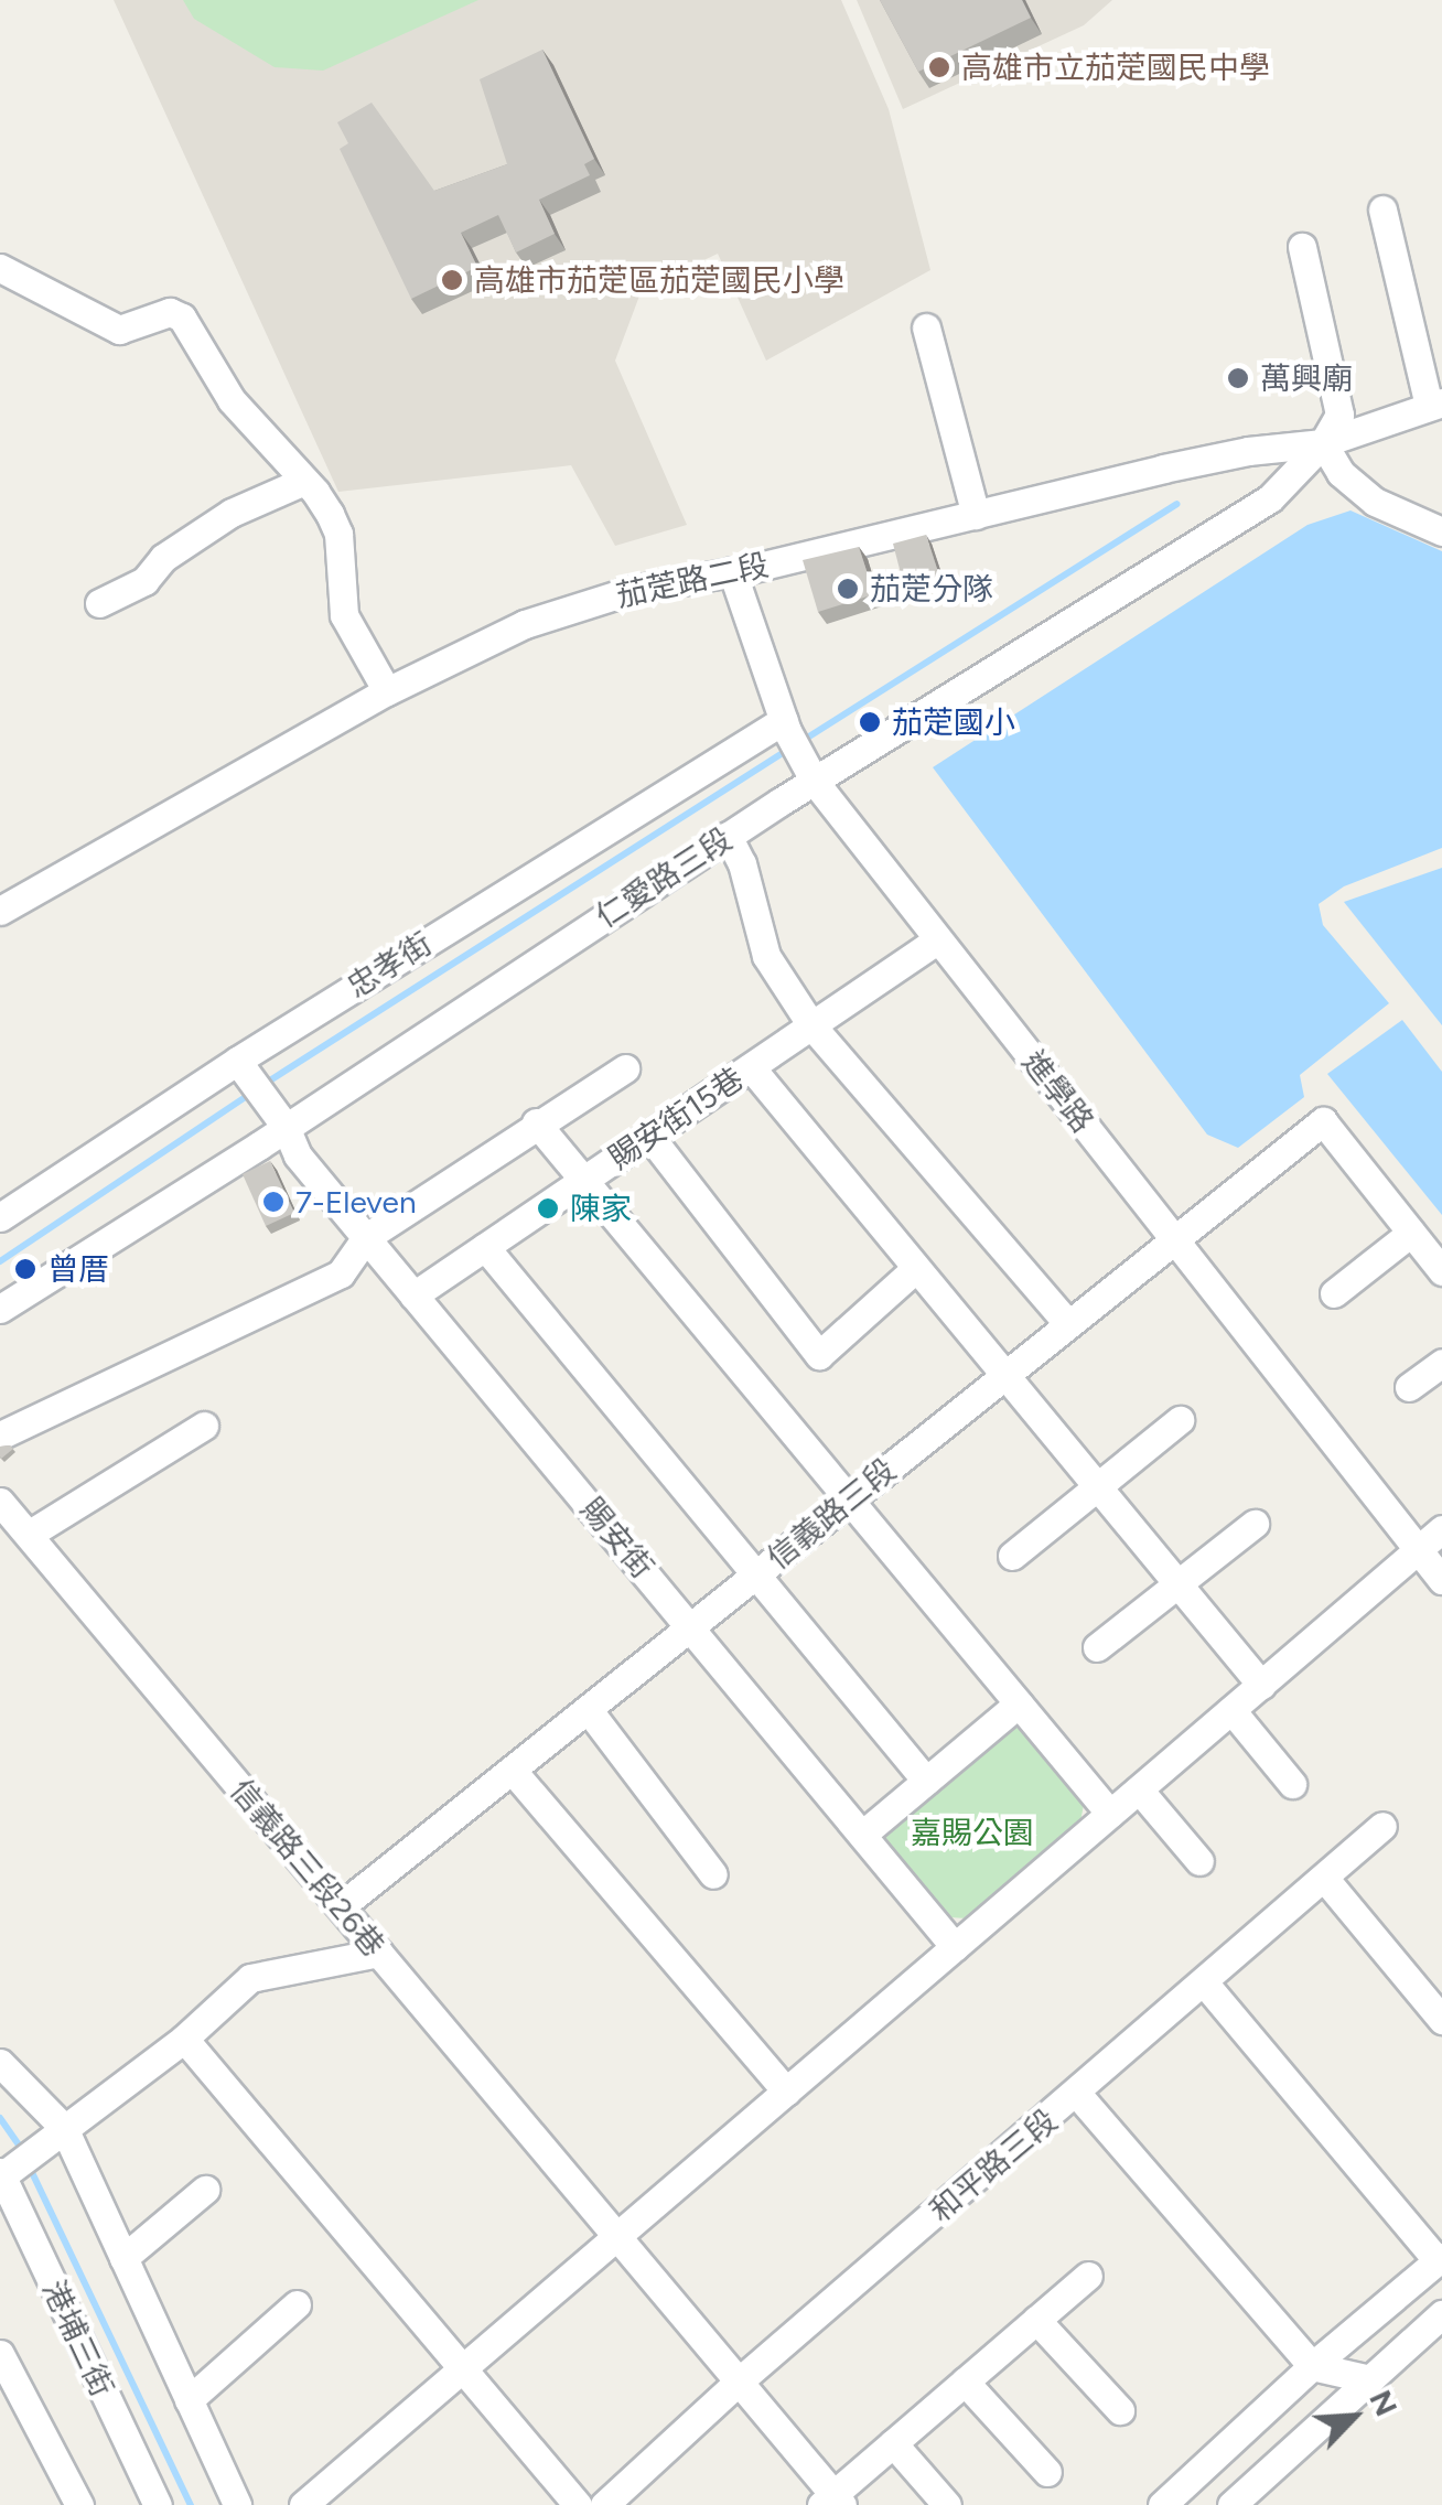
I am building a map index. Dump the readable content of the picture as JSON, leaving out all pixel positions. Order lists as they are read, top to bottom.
{
  "streets": {
    "street": [
      "茄萣路二段",
      "仁愛路三段",
      "忠孝街",
      "進學路",
      "賜安街15巷",
      "信義路三段",
      "賜安街",
      "信義路三段26巷",
      "和平路三段",
      "港埔三街"
    ]
  },
  "crossings": [
    ["茄萣路二段", "仁愛路三段"],
    ["茄萣路二段", "進學路"],
    ["仁愛路三段", "進學路"],
    ["仁愛路三段", "賜安街"],
    ["忠孝街", "進學路"],
    ["忠孝街", "賜安街"],
    ["進學路", "賜安街15巷"],
    ["進學路", "信義路三段"],
    ["賜安街15巷", "賜安街"],
    ["信義路三段", "賜安街"],
    ["信義路三段", "信義路三段26巷"],
    ["信義路三段26巷", "和平路三段"]
  ],
  "parks": ["嘉賜公園"],
  "places": [
    "高雄市立茄萣國民中學",
    "高雄市茄萣區茄萣國民小學",
    "萬興廟",
    "茄萣分隊",
    "茄萣國小",
    "7-Eleven",
    "陳家",
    "曾厝"
  ],
  "north": "top right"
}
